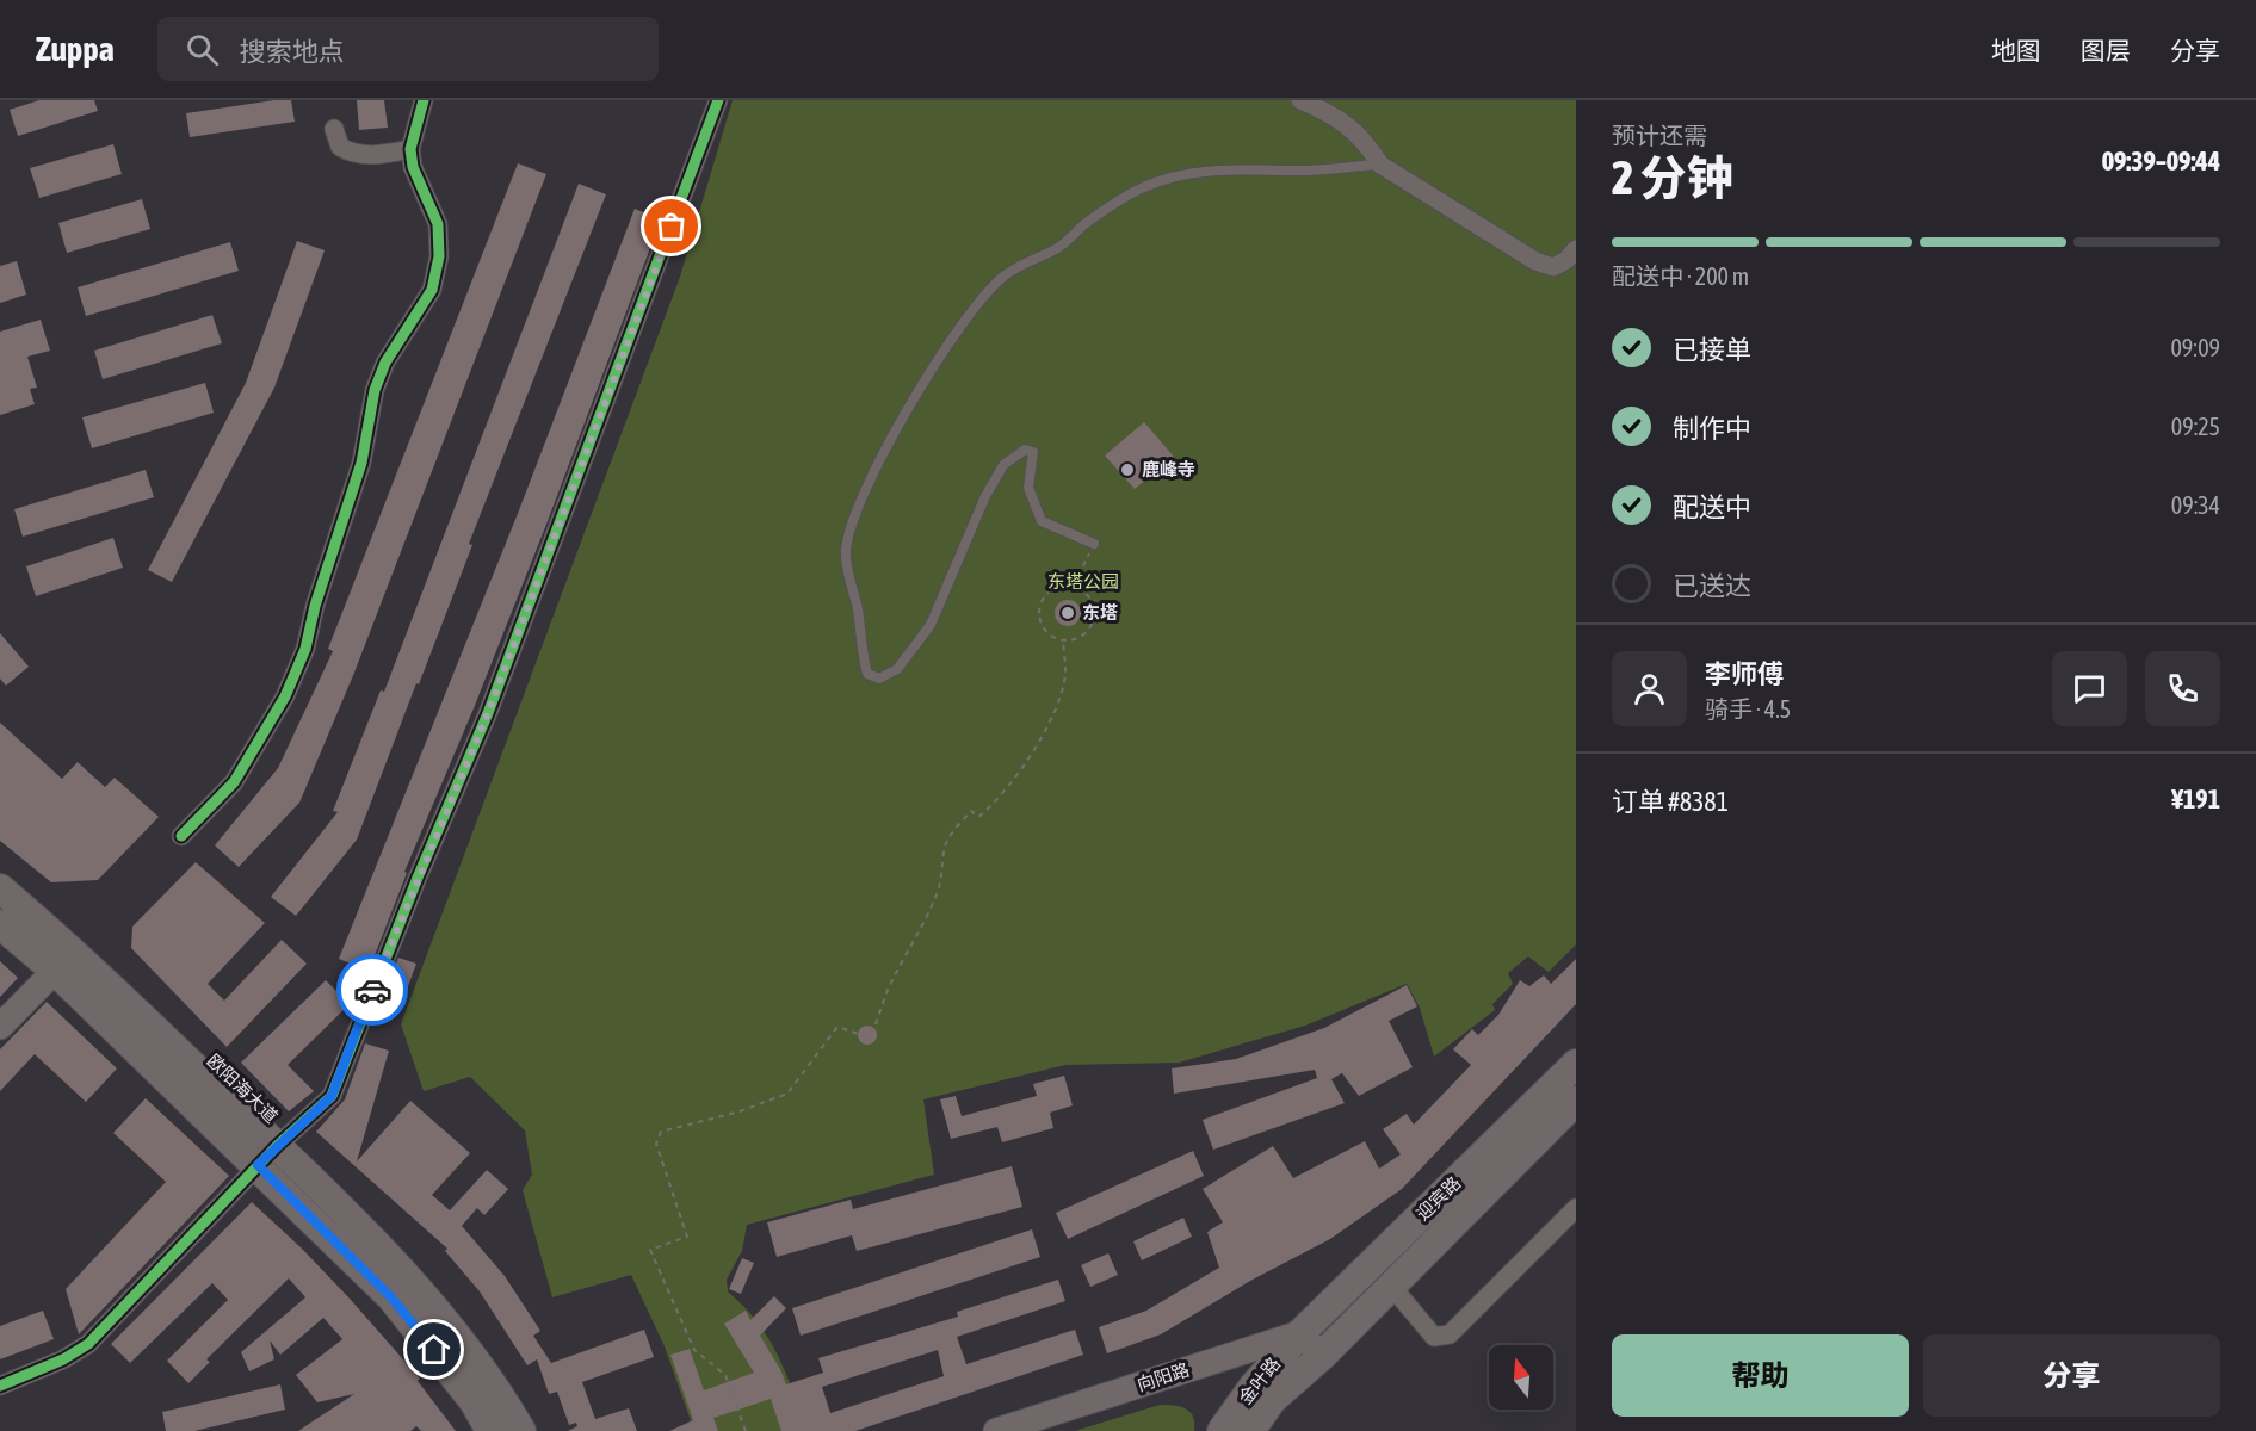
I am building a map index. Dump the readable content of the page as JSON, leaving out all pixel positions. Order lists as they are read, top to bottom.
{
  "streets": {
    "main road": [
      "欧阳海大道",
      "迎宾路",
      "向阳路",
      "金叶路"
    ]
  },
  "crossings": [
    ["迎宾路", "向阳路"],
    ["迎宾路", "金叶路"],
    ["向阳路", "金叶路"]
  ],
  "parks": ["东塔公园"],
  "places": ["鹿峰寺", "东塔"],
  "north": "top",
  "page": {
    "header": "Zuppa",
    "search": "搜索地点",
    "nav": ["地图", "图层", "分享"],
    "heading": ["2 分钟", "预计还需", "09:39–09:44"],
    "panel": [
      "李师傅",
      "骑手 · 4.5",
      "订单 #8381",
      "¥191"
    ],
    "bar": "配送中 · 200 m",
    "list": [
      ["已接单", "09:09"],
      ["制作中", "09:25"],
      ["配送中", "09:34"],
      "已送达"
    ],
    "buttons": ["帮助", "分享"]
  }
}
